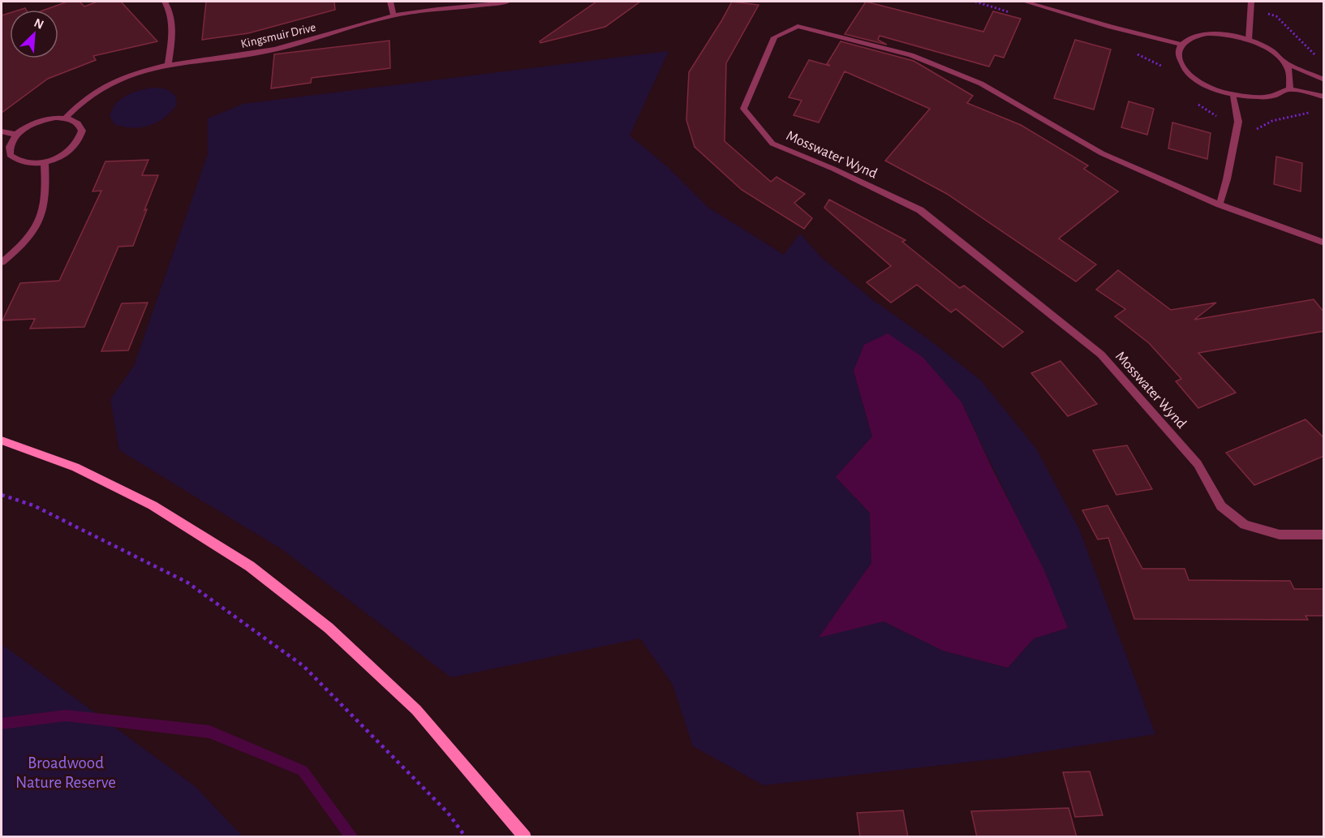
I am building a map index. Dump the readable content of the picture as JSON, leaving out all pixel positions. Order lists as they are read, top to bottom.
{
  "streets": {
    "street": ["Kingsmuir Drive", "Mosswater Wynd"]
  },
  "parks": ["Broadwood Nature Reserve"],
  "north": "top right"
}
